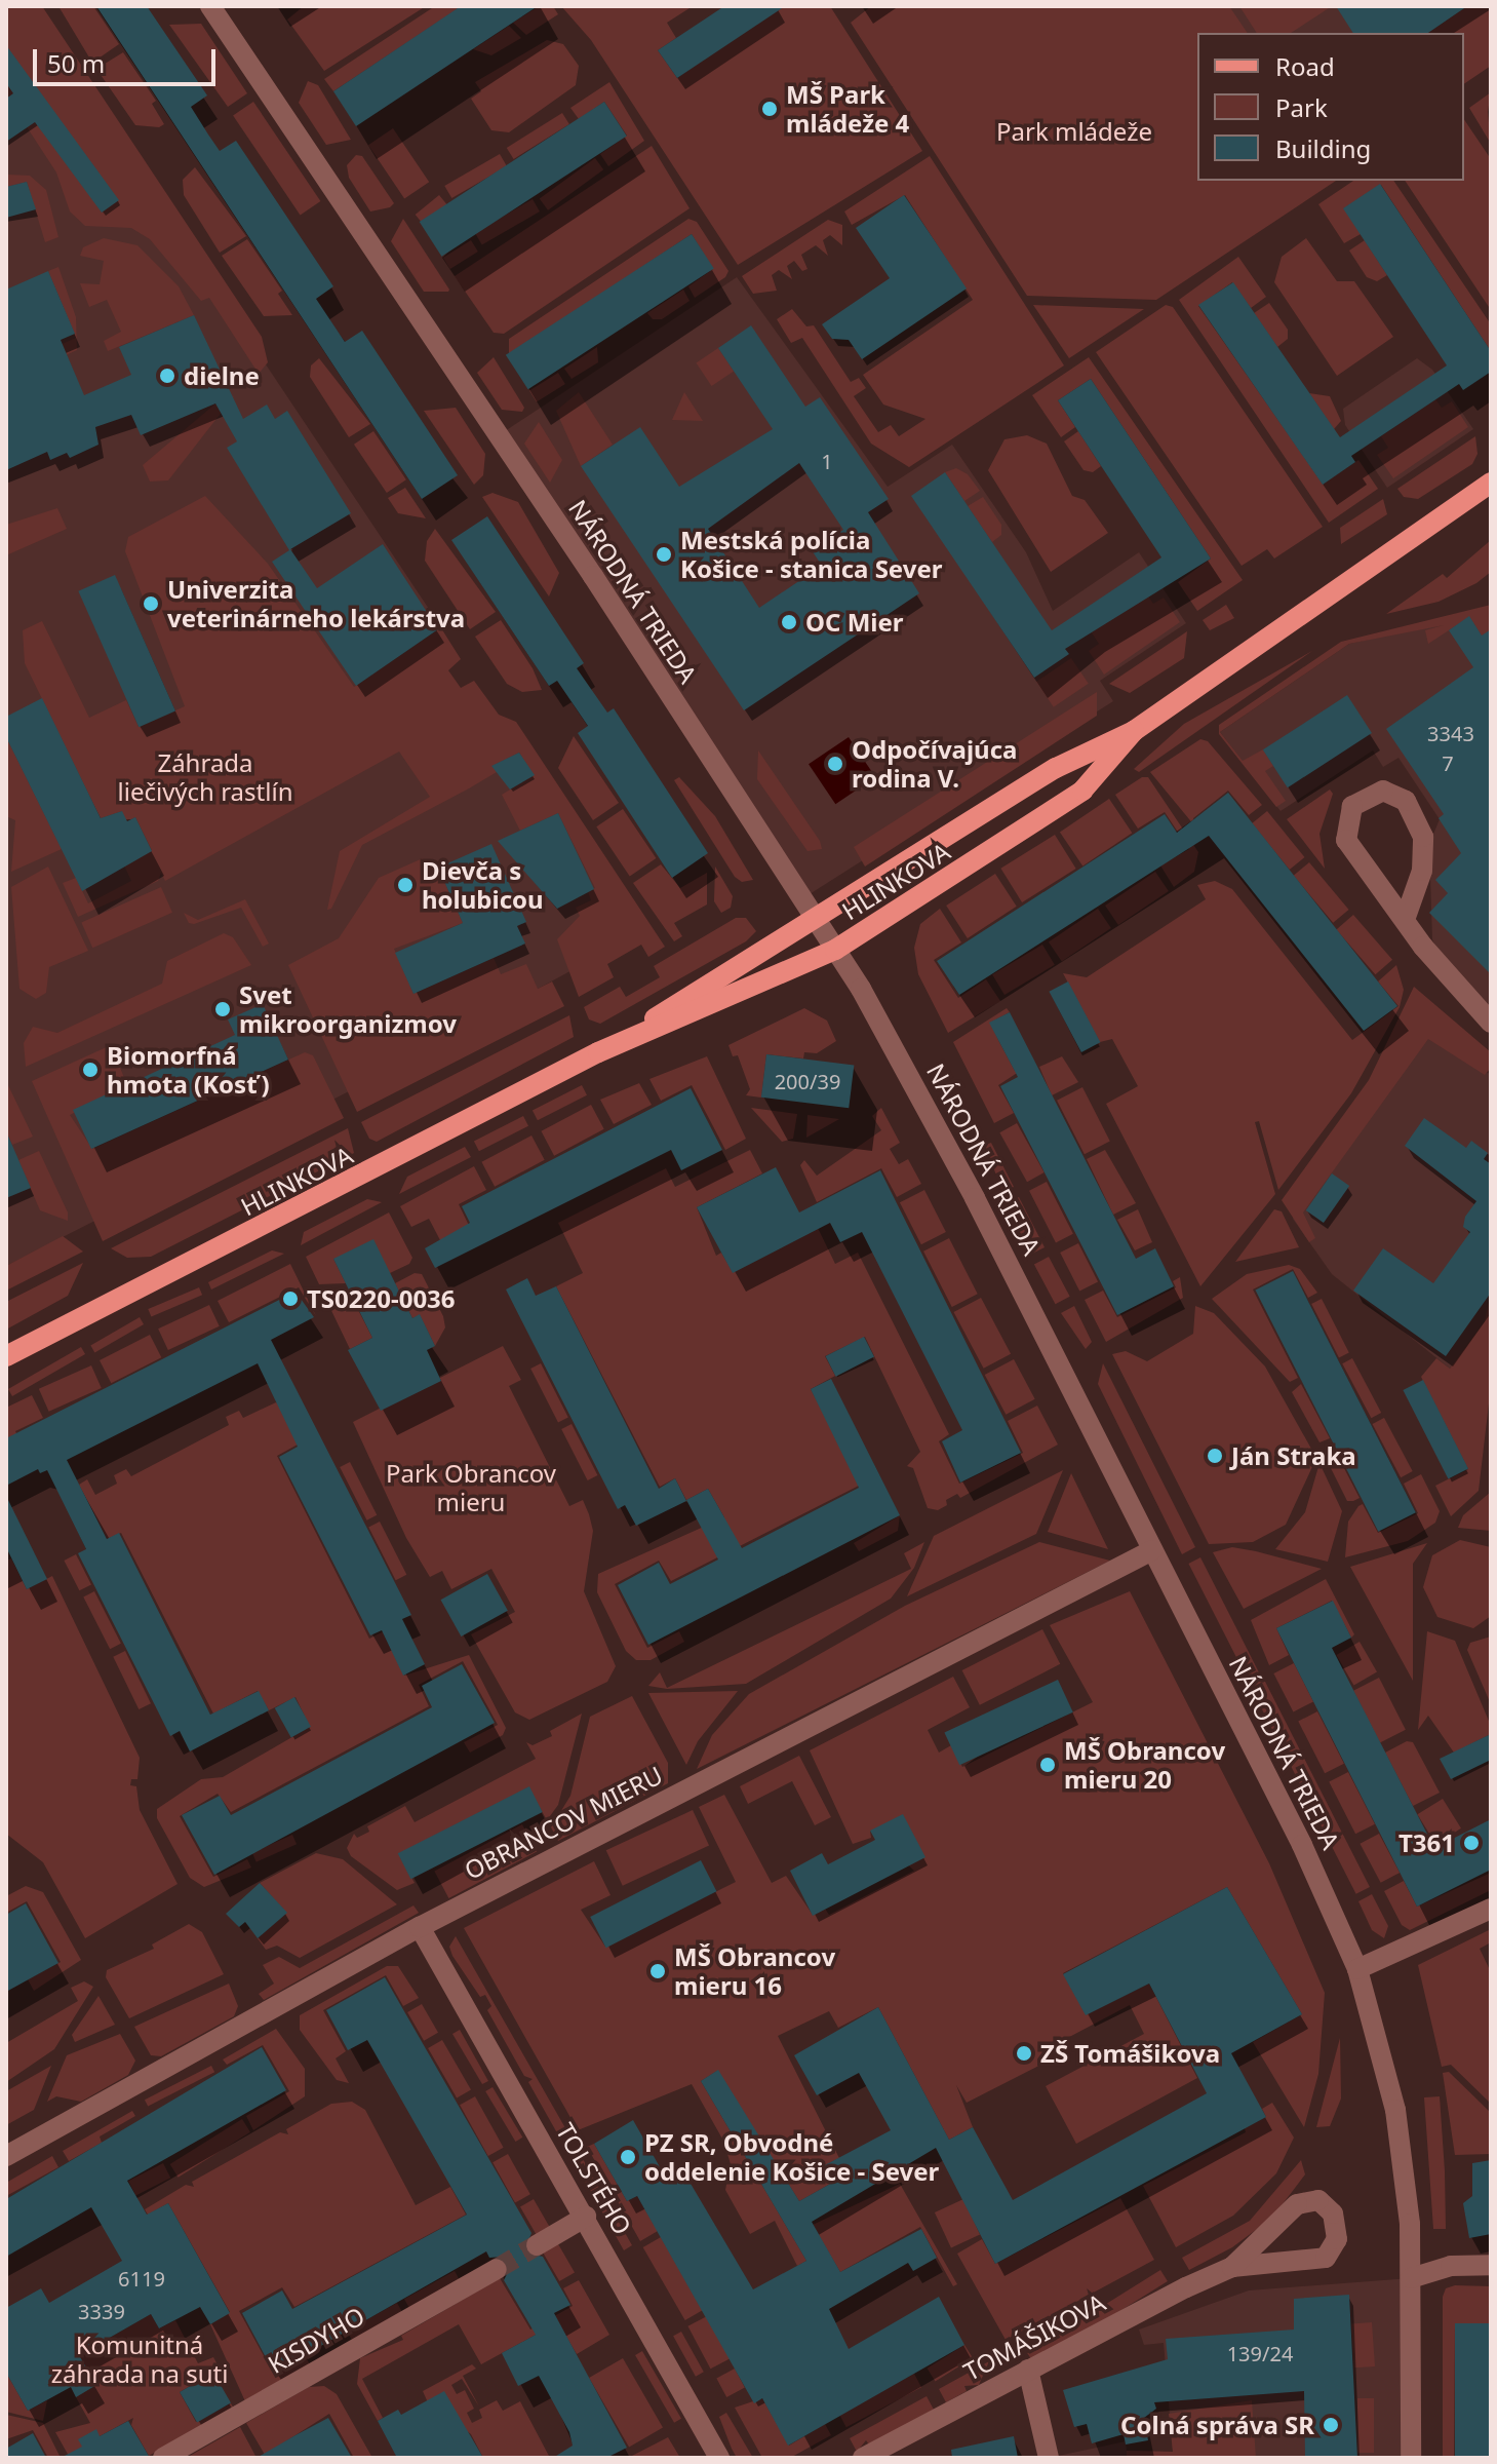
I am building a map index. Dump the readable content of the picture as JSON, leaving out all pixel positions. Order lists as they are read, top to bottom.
{
  "streets": {
    "main road": ["HLINKOVA"],
    "street": [
      "NÁRODNÁ TRIEDA",
      "OBRANCOV MIERU",
      "TOLSTÉHO",
      "TOMÁŠIKOVA",
      "KISDYHO"
    ]
  },
  "crossings": [
    ["NÁRODNÁ TRIEDA", "HLINKOVA"],
    ["NÁRODNÁ TRIEDA", "OBRANCOV MIERU"],
    ["OBRANCOV MIERU", "TOLSTÉHO"]
  ],
  "parks": [
    "Park mládeže",
    "Záhrada liečivých rastlín",
    "Park Obrancov mieru",
    "Komunitná záhrada na suti"
  ],
  "places": [
    "MŠ Park mládeže 4",
    "dielne",
    "Mestská polícia Košice - stanica Sever",
    "Univerzita veterinárneho lekárstva",
    "OC Mier",
    "Odpočívajúca rodina V.",
    "Dievča s holubicou",
    "Svet mikroorganizmov",
    "Biomorfná hmota (Kosť)",
    "TS0220-0036",
    "Ján Straka",
    "MŠ Obrancov mieru 20",
    "T361",
    "MŠ Obrancov mieru 16",
    "ZŠ Tomášikova",
    "PZ SR, Obvodné oddelenie Košice - Sever",
    "Colná správa SR"
  ],
  "house_numbers": [
    "1",
    "3343",
    "7",
    "200/39",
    "6119",
    "3339",
    "139/24"
  ],
  "legend": ["Road", "Park", "Building"],
  "scale_bar": "50 m"
}
